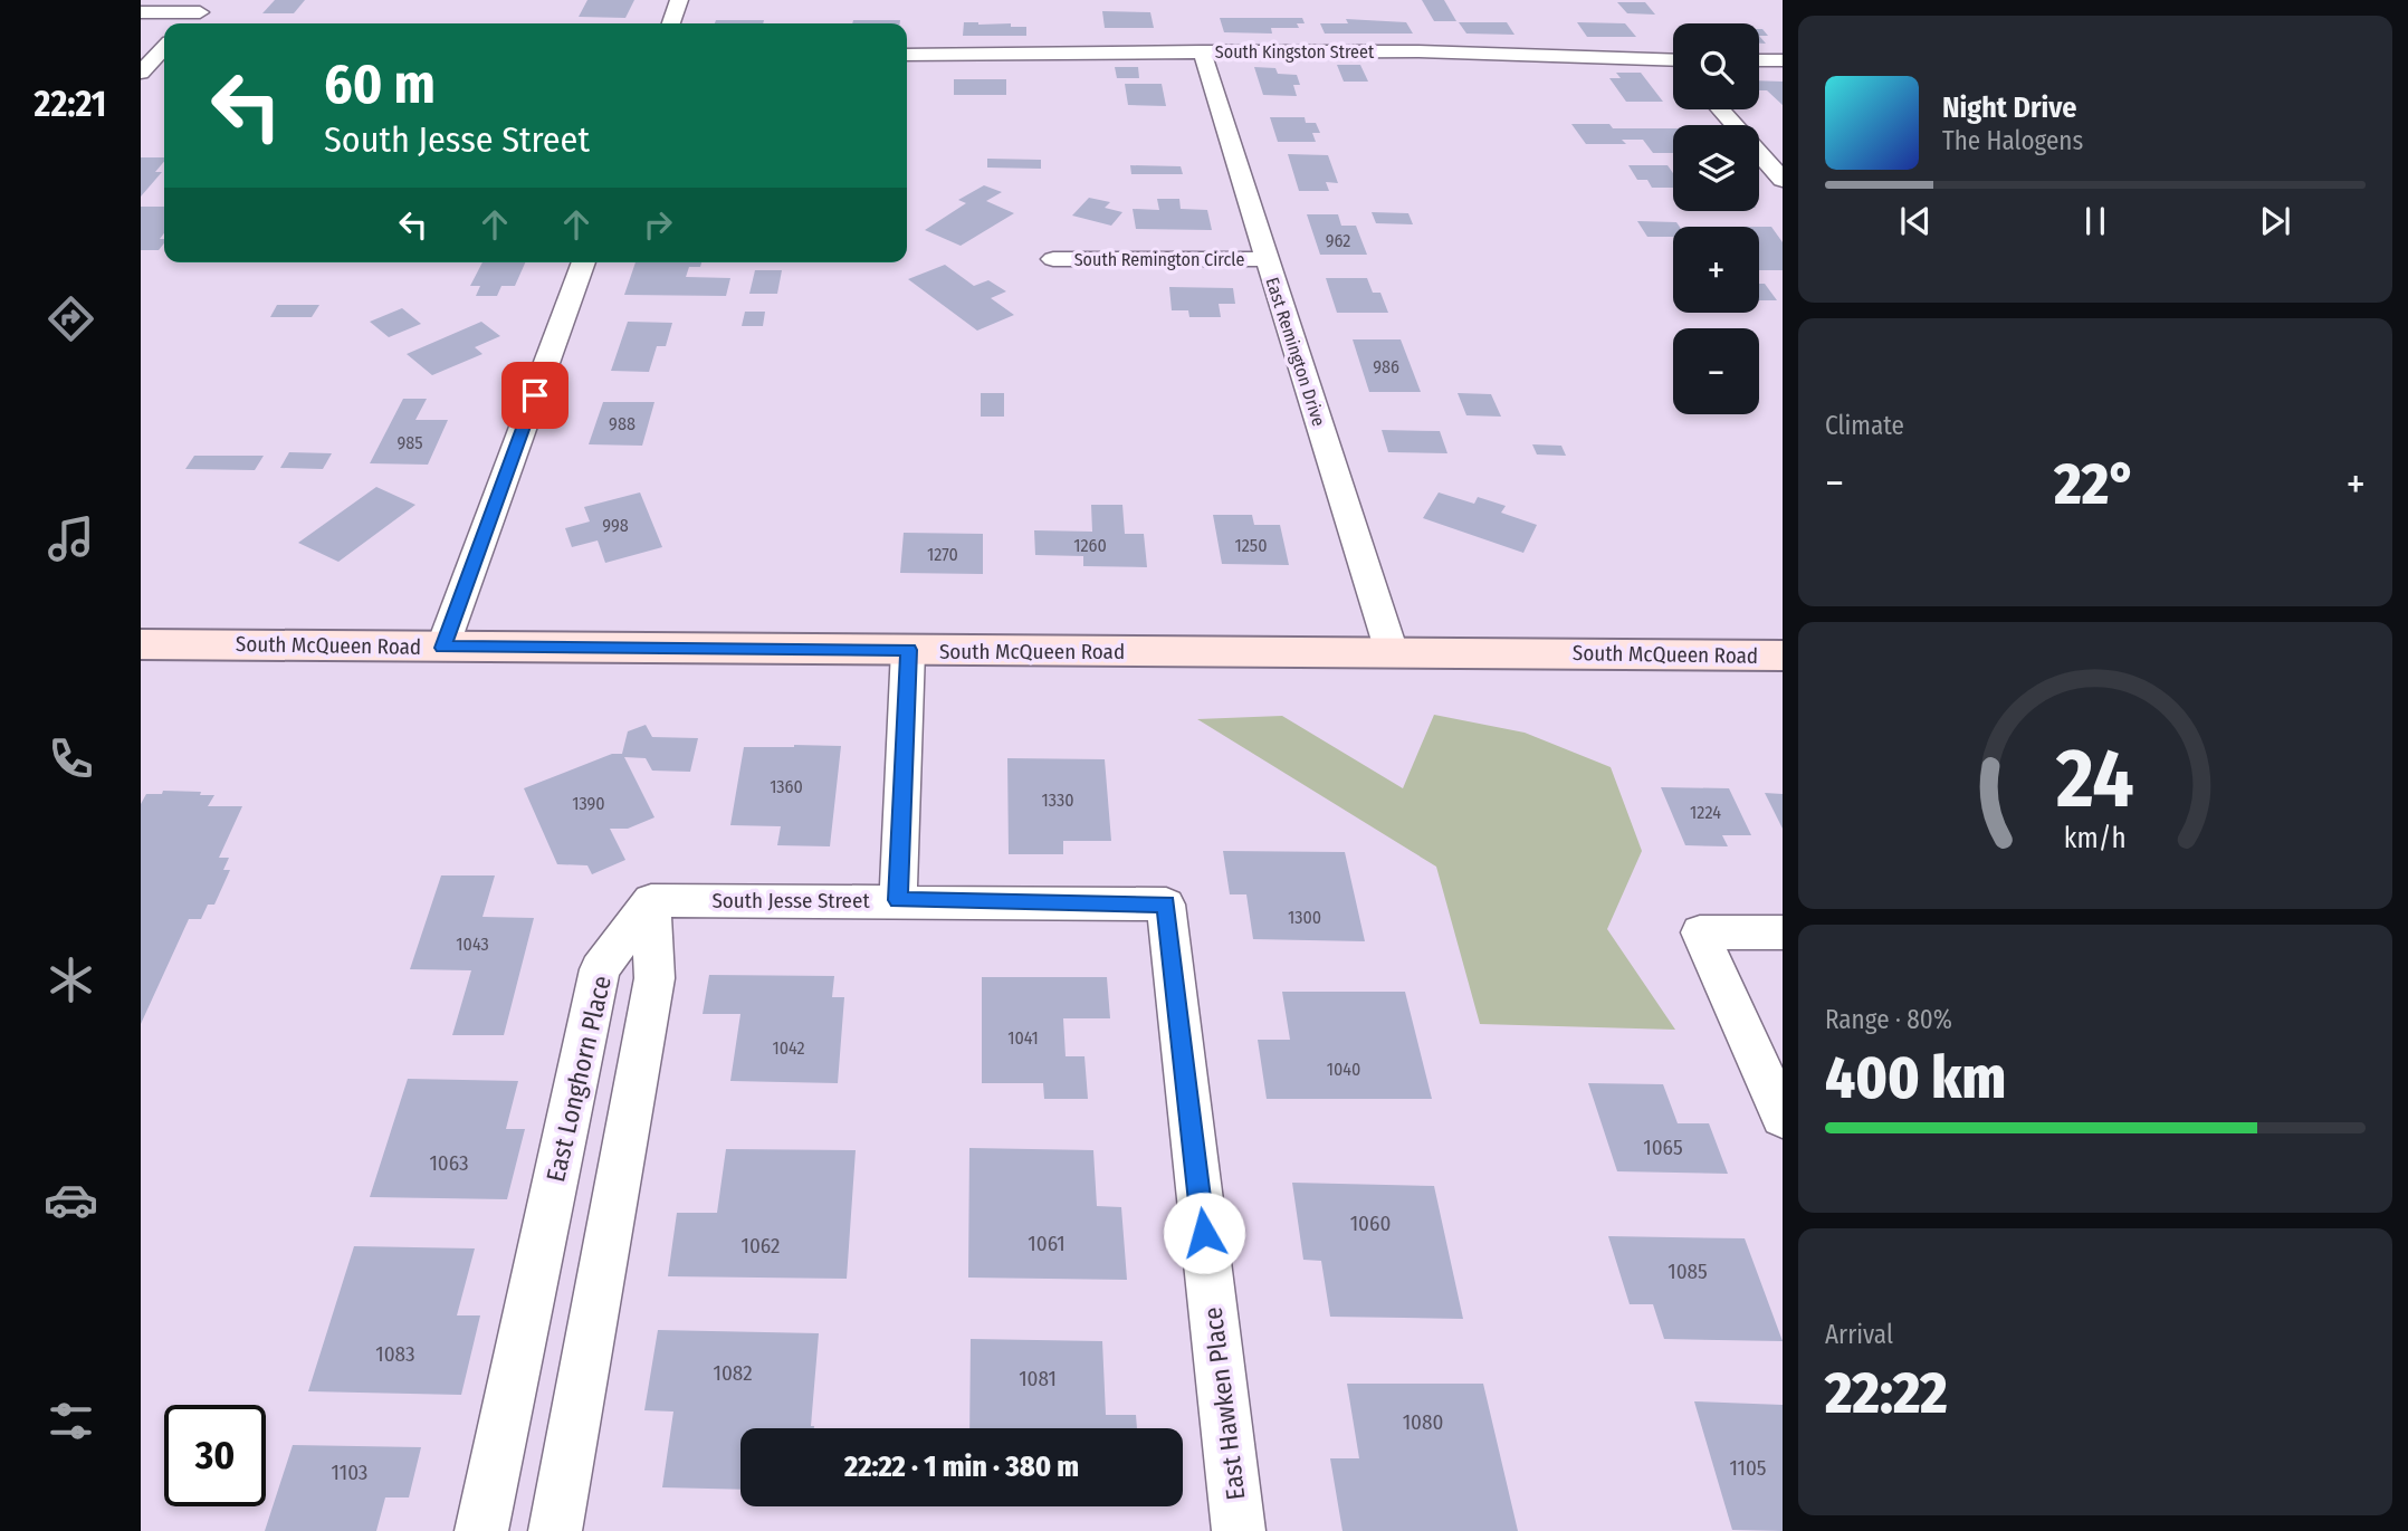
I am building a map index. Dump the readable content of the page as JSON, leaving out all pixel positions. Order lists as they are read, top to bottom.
{
  "streets": {
    "main road": ["South McQueen Road"],
    "street": [
      "South Kingston Street",
      "South Remington Circle",
      "East Remington Drive",
      "South Jesse Street",
      "East Longhorn Place",
      "East Hawken Place"
    ]
  },
  "crossings": [
    ["South Kingston Street", "East Remington Drive"],
    ["South Remington Circle", "East Remington Drive"],
    ["East Remington Drive", "South McQueen Road"],
    ["South Jesse Street", "East Longhorn Place"],
    ["South Jesse Street", "East Hawken Place"]
  ],
  "house_numbers": [
    "962",
    "986",
    "988",
    "985",
    "998",
    "1260",
    "1250",
    "1270",
    "1360",
    "1330",
    "1390",
    "1224",
    "1300",
    "1043",
    "1041",
    "1042",
    "1040",
    "1065",
    "1063",
    "1060",
    "1061",
    "1062",
    "1085",
    "1083",
    "1082",
    "1081",
    "1080",
    "1105",
    "1103"
  ],
  "page": {
    "tabs": "22:21",
    "map_buttons": ["+", "−"],
    "turn": ["60 m", "South Jesse Street"],
    "song": ["Night Drive", "The Halogens"],
    "tile": [
      "Climate",
      ["Range · 80%", "400 km"],
      ["Arrival", "22:22"]
    ],
    "heat": ["−", "22°", "+"],
    "limit": "30",
    "trip": "22:22 · 1 min · 380 m",
    "gauge": ["24", "km/h"]
  }
}
